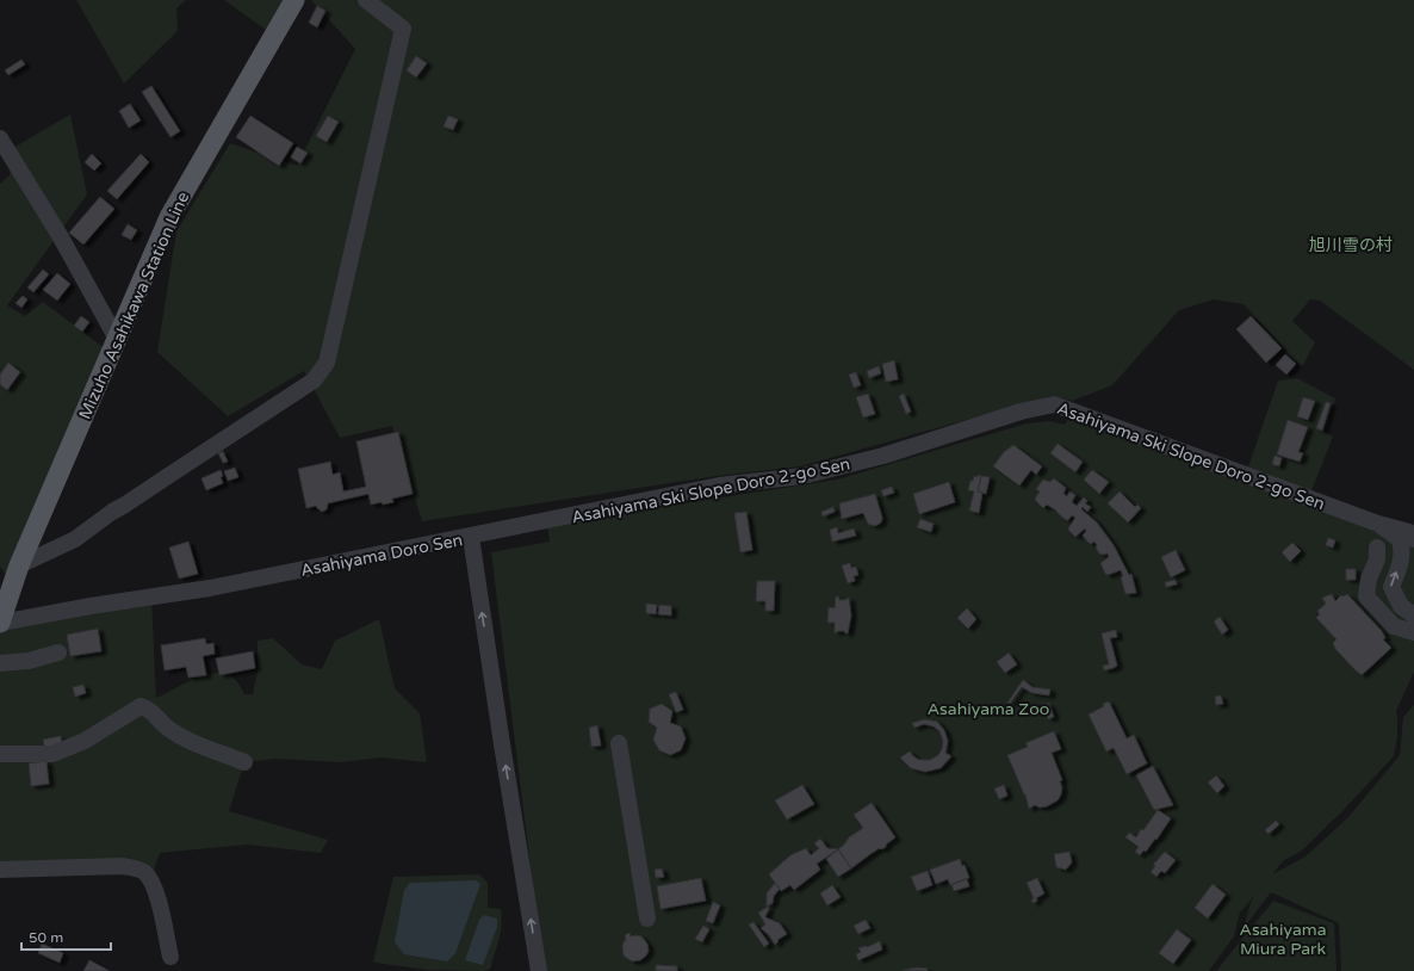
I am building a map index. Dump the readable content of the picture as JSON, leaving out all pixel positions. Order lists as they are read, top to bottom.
{
  "streets": {
    "main road": ["Mizuho Asahikawa Station Line"],
    "street": ["Asahiyama Ski Slope Doro 2-go Sen", "Asahiyama Doro Sen"]
  },
  "crossings": [
    ["Mizuho Asahikawa Station Line", "Asahiyama Doro Sen"],
    ["Asahiyama Ski Slope Doro 2-go Sen", "Asahiyama Doro Sen"]
  ],
  "parks": ["旭川雪の村", "Asahiyama Zoo", "Asahiyama Miura Park"],
  "scale_bar": "50 m"
}
